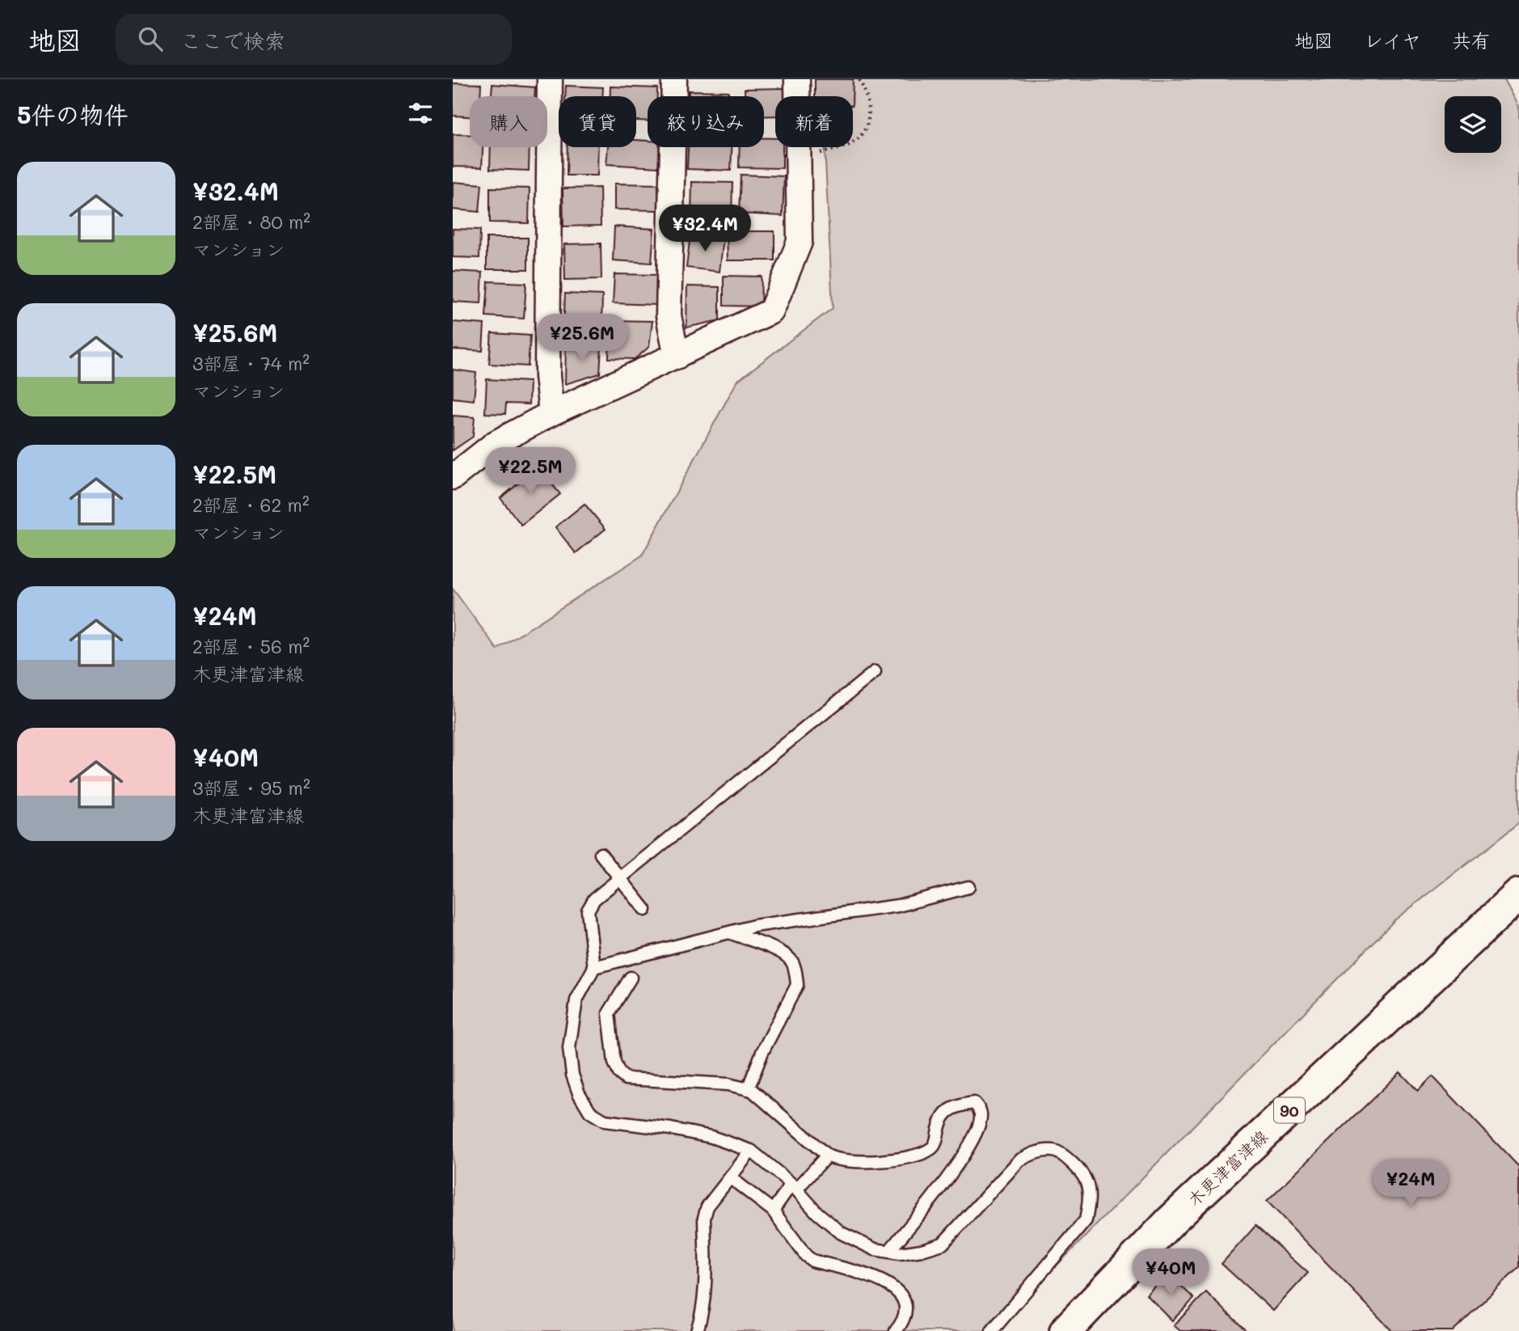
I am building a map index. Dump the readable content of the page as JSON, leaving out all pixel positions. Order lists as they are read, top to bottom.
{
  "streets": {
    "main road": ["90", "木更津富津線"]
  },
  "page": {
    "header": "地図",
    "search": "ここで検索",
    "nav": ["地図", "レイヤ", "共有"],
    "heading": "5件の物件",
    "chip": [
      "購入",
      "賃貸",
      "絞り込み",
      "新着"
    ],
    "list": [
      {
        "name": "¥32.4M",
        "note": "2部屋 · 80 m² · マンション"
      },
      {
        "name": "¥25.6M",
        "note": "3部屋 · 74 m² · マンション"
      },
      {
        "name": "¥22.5M",
        "note": "2部屋 · 62 m² · マンション"
      },
      {
        "name": "¥24M",
        "note": "2部屋 · 56 m² · 木更津富津線"
      },
      {
        "name": "¥40M",
        "note": "3部屋 · 95 m² · 木更津富津線"
      }
    ],
    "price": [
      "¥32.4M",
      "¥25.6M",
      "¥22.5M",
      "¥24M",
      "¥40M"
    ]
  }
}
